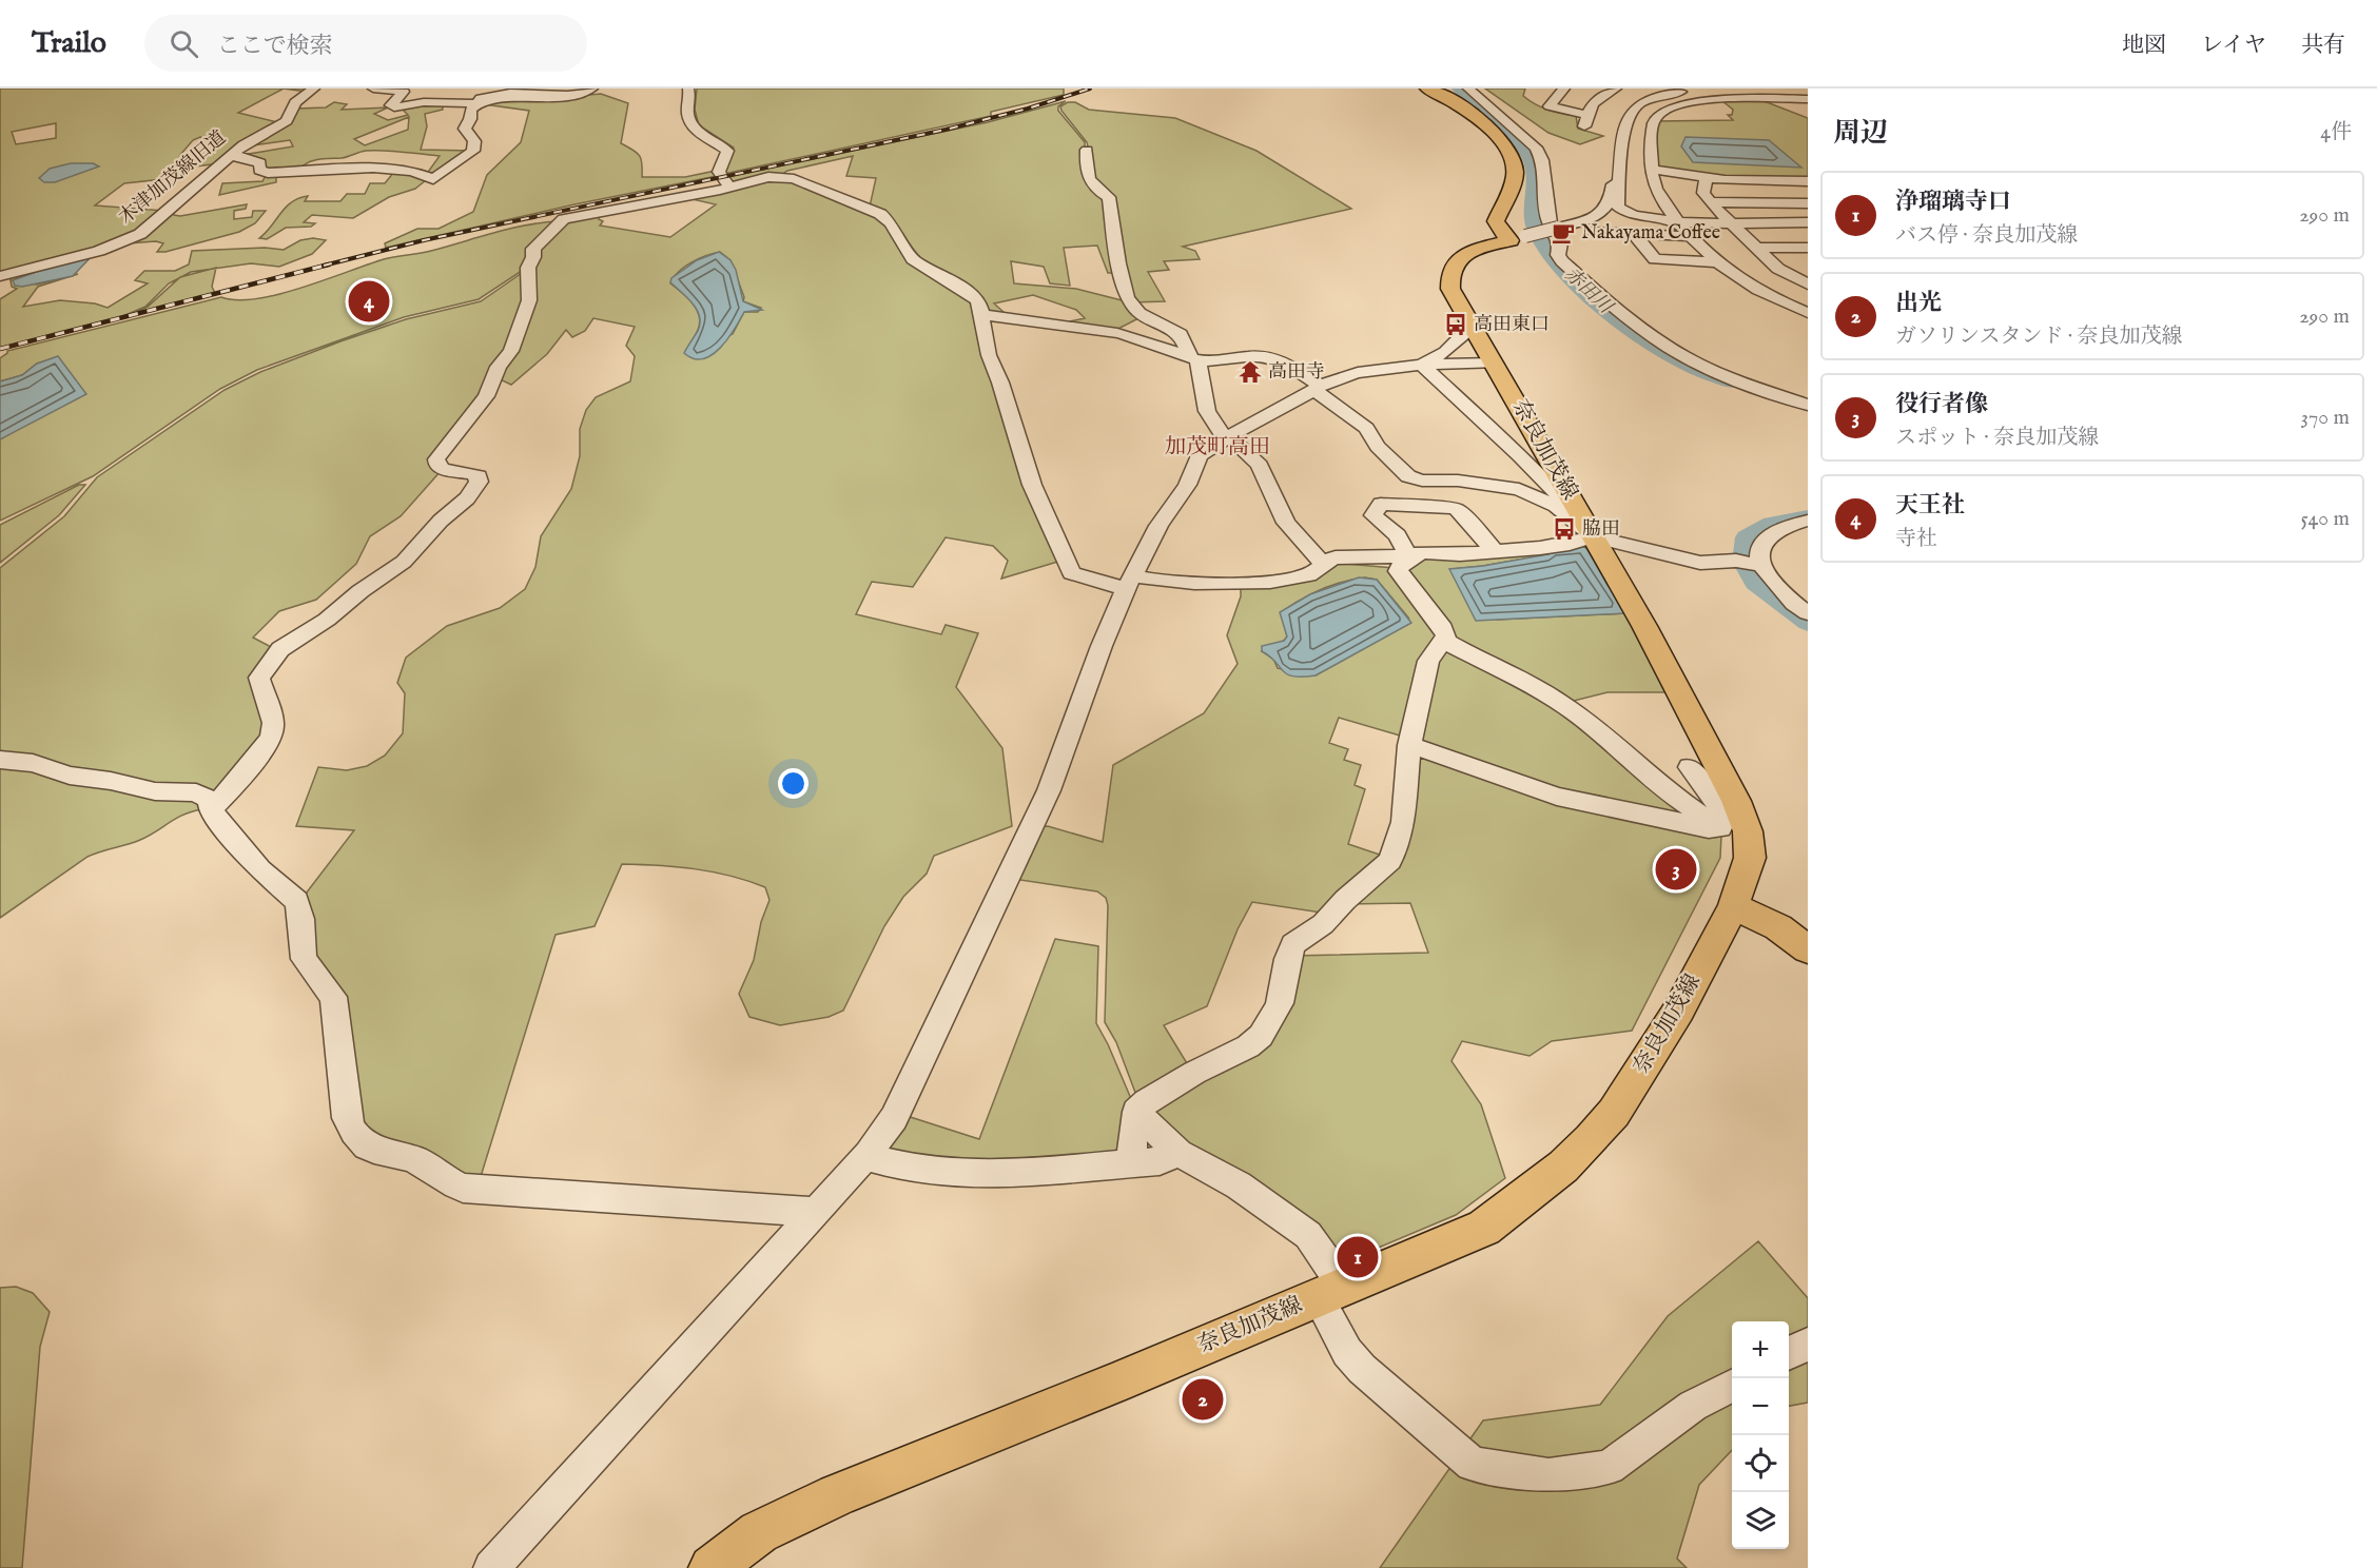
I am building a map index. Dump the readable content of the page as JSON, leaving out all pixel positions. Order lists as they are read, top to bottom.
{
  "streets": {
    "main road": ["奈良加茂線"],
    "street": ["木津加茂線旧道"]
  },
  "districts": ["加茂町高田"],
  "water": ["赤田川"],
  "places": {
    "cafe": ["Nakayama Coffee"],
    "bus stop": ["高田東口", "脇田"],
    "temple": ["高田寺"]
  },
  "page": {
    "header": "Trailo",
    "search": "ここで検索",
    "nav": ["地図", "レイヤ", "共有"],
    "heading": ["周辺", "4件"],
    "list": [
      {
        "mark": "1",
        "name": "浄瑠璃寺口",
        "note": "バス停 · 奈良加茂線",
        "value": "290 m"
      },
      {
        "mark": "2",
        "name": "出光",
        "note": "ガソリンスタンド · 奈良加茂線",
        "value": "290 m"
      },
      {
        "mark": "3",
        "name": "役行者像",
        "note": "スポット · 奈良加茂線",
        "value": "370 m"
      },
      {
        "mark": "4",
        "name": "天王社",
        "note": "寺社",
        "value": "540 m"
      }
    ],
    "pins": [
      "4",
      "3",
      "1",
      "2"
    ],
    "map_buttons": ["+", "−"]
  }
}
